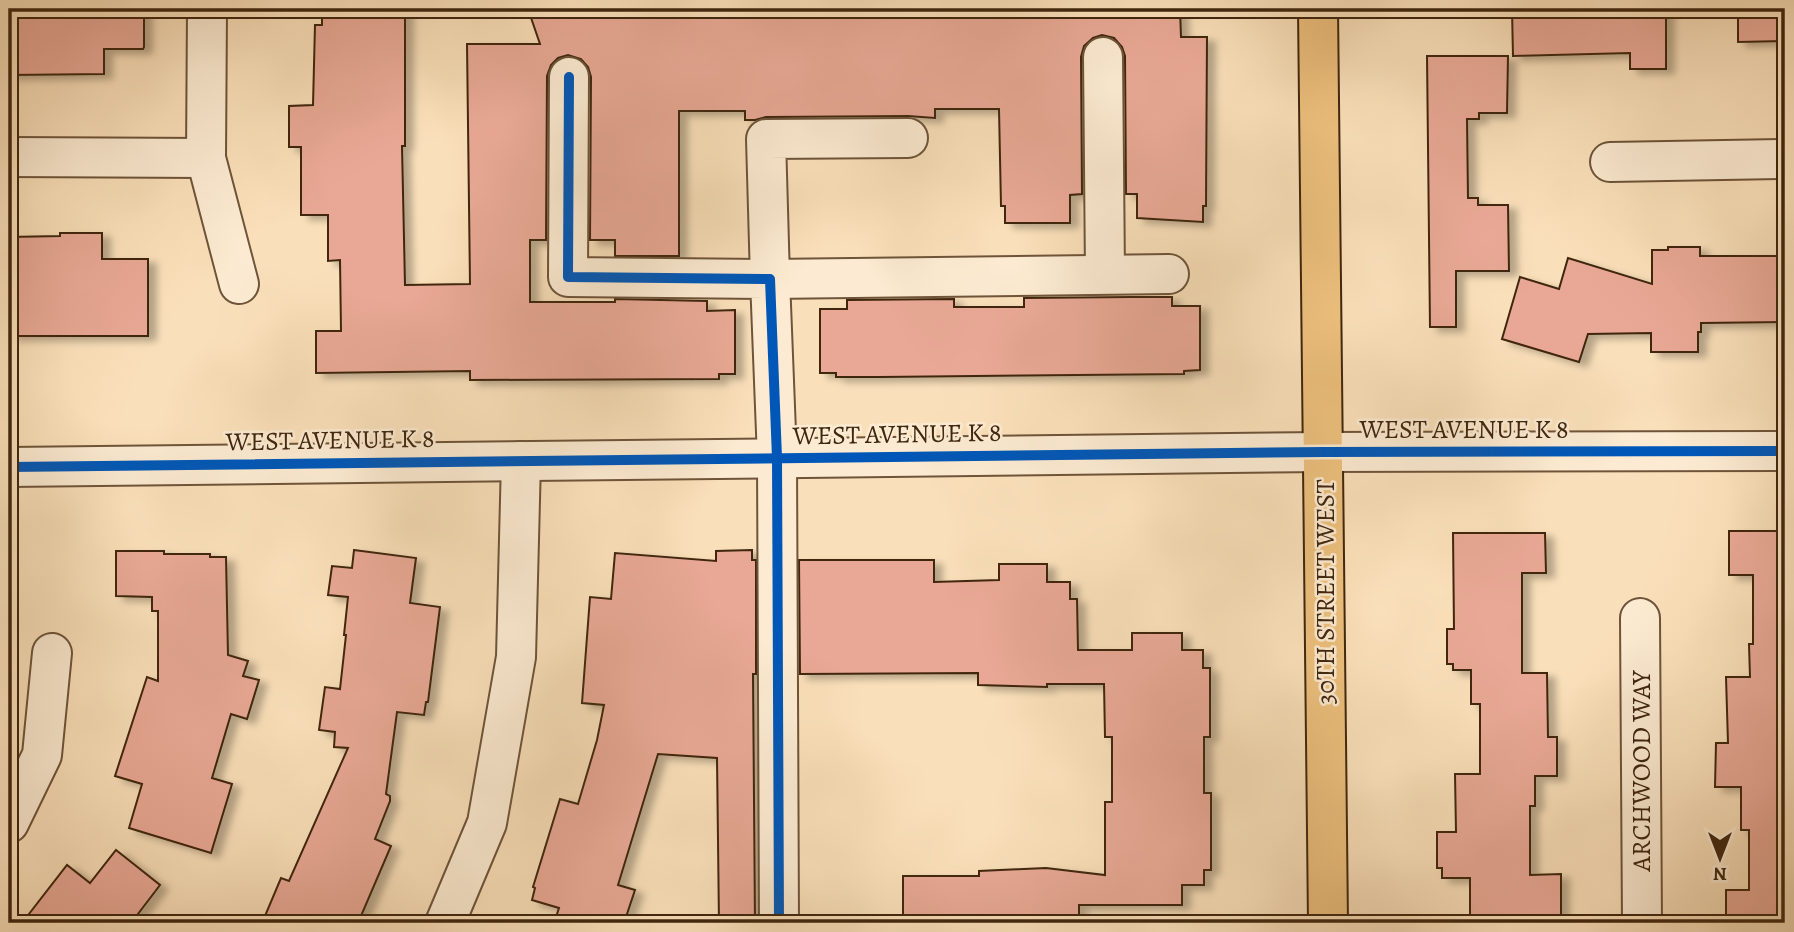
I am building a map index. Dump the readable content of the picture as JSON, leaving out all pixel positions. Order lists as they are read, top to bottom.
{
  "streets": {
    "main road": ["30TH STREET WEST"],
    "street": ["WEST AVENUE K 8", "ARCHWOOD WAY"]
  },
  "crossings": [
    ["WEST AVENUE K 8", "30TH STREET WEST"]
  ],
  "north": "bottom"
}
